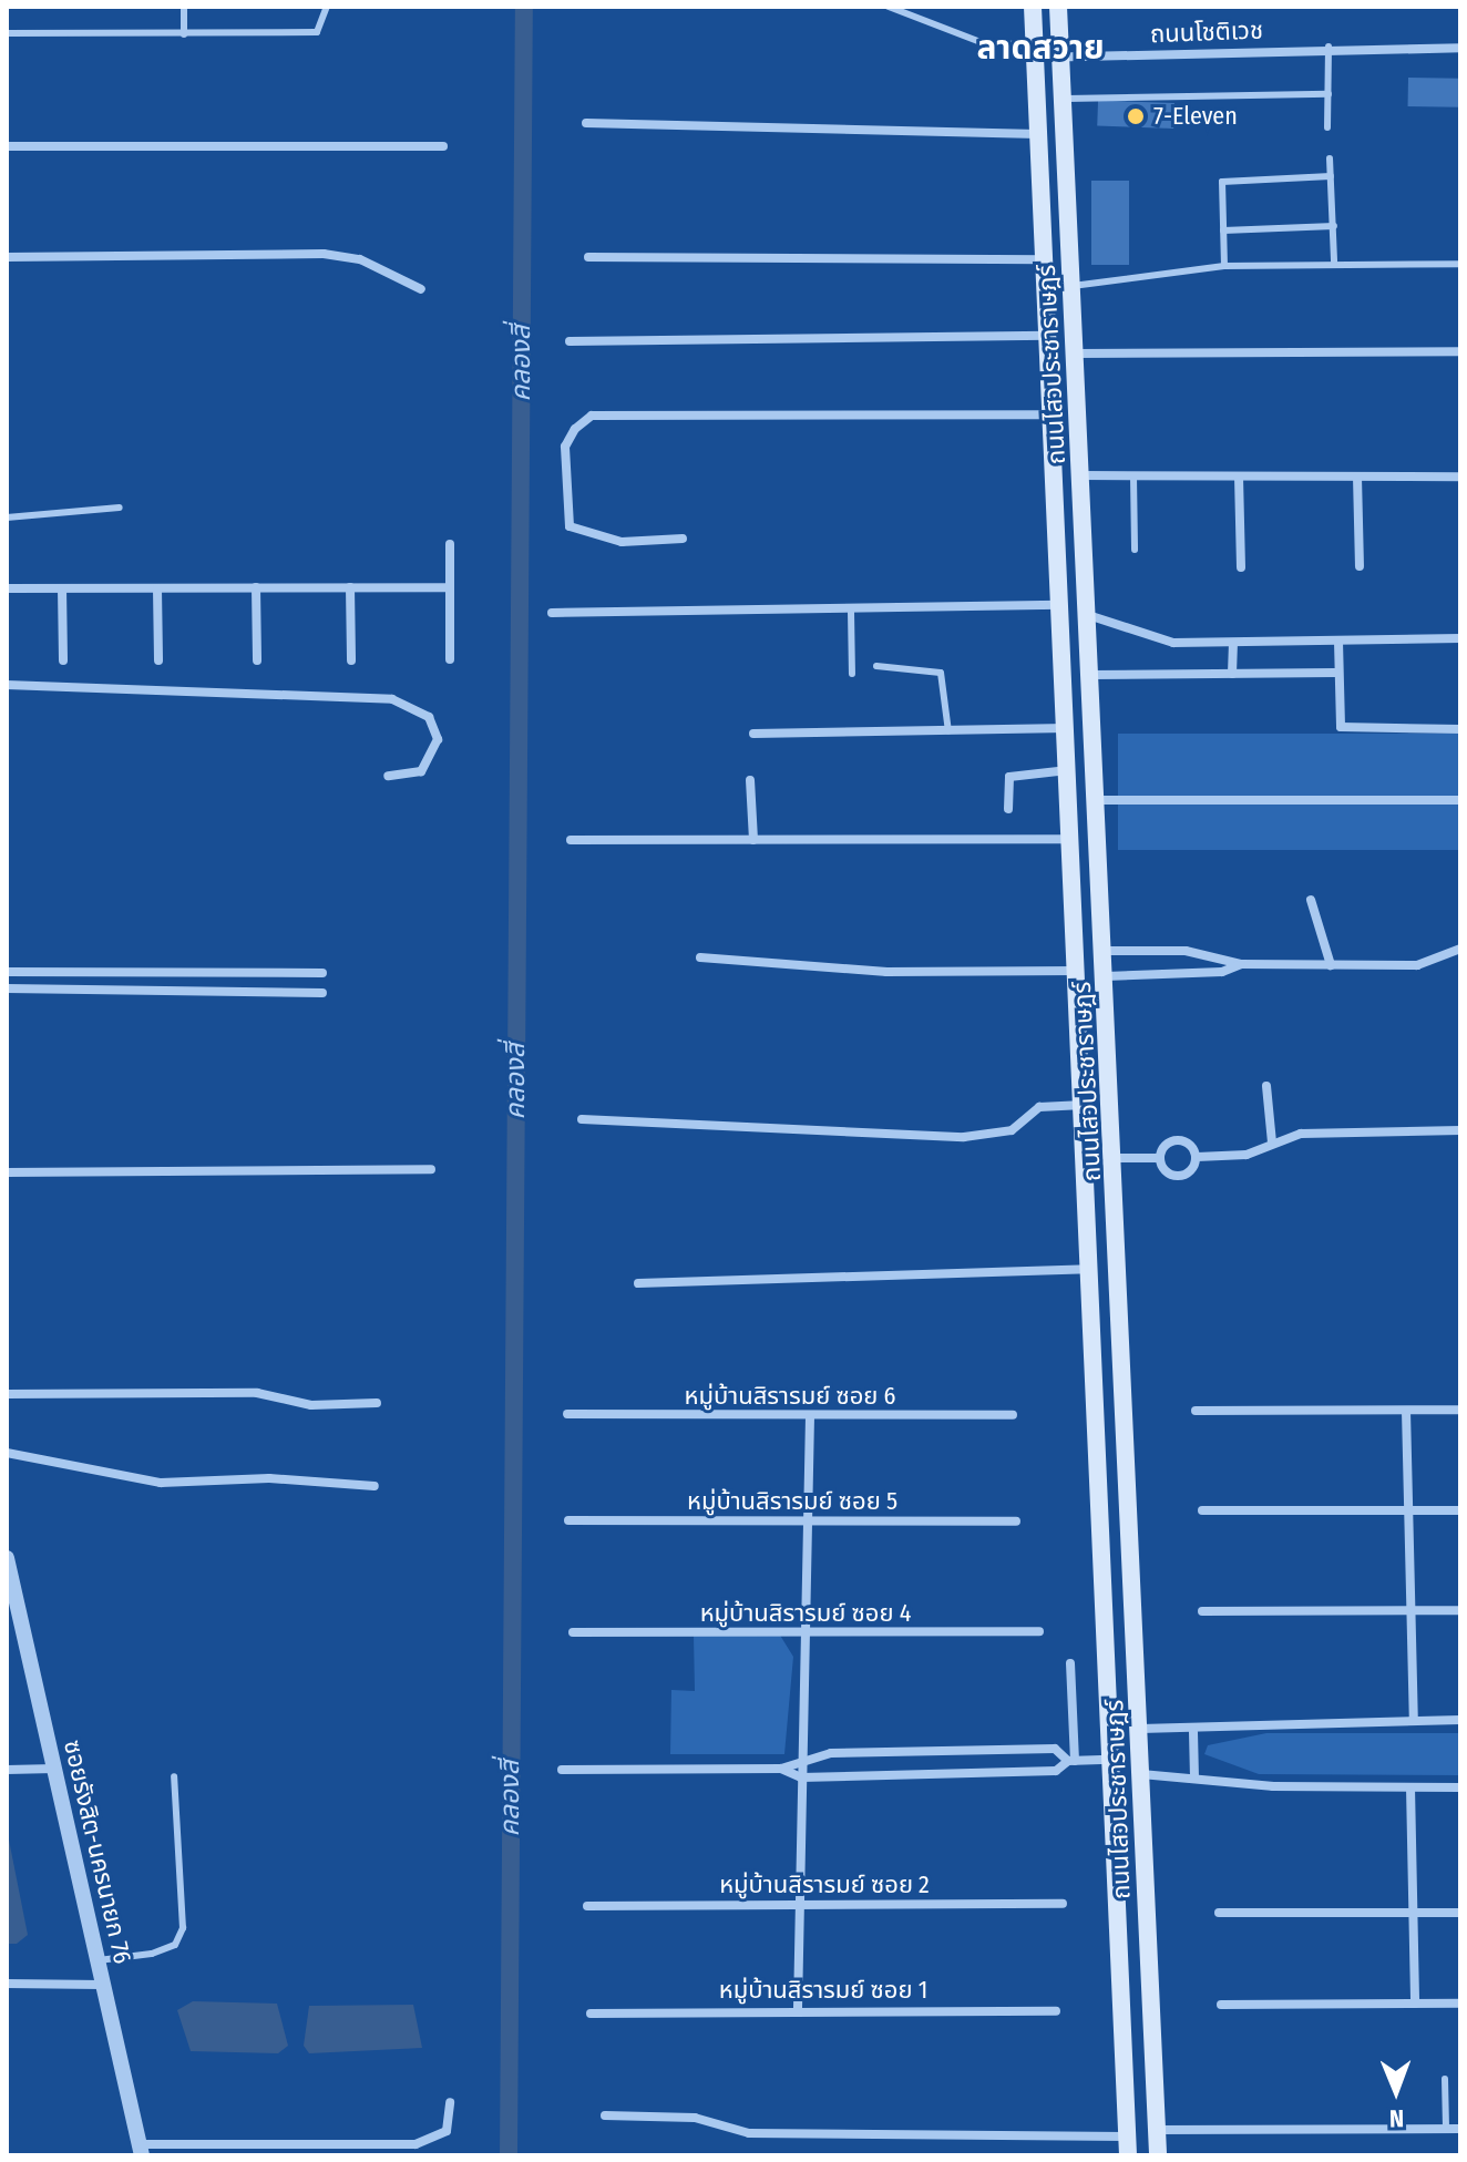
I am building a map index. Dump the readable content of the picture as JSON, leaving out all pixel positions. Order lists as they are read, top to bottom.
{
  "streets": {
    "main road": ["ถนนไสวประชาราษฎร์"],
    "street": [
      "ถนนโชติเวช",
      "หมู่บ้านสิรารมย์ ซอย 6",
      "หมู่บ้านสิรารมย์ ซอย 5",
      "หมู่บ้านสิรารมย์ ซอย 4",
      "ซอยรังสิต-นครนายก 76",
      "หมู่บ้านสิรารมย์ ซอย 2",
      "หมู่บ้านสิรารมย์ ซอย 1"
    ]
  },
  "crossings": [
    ["ถนนโชติเวช", "ถนนไสวประชาราษฎร์"]
  ],
  "districts": ["ลาดสวาย"],
  "water": ["คลองสี่"],
  "places": ["7-Eleven"],
  "north": "bottom"
}
